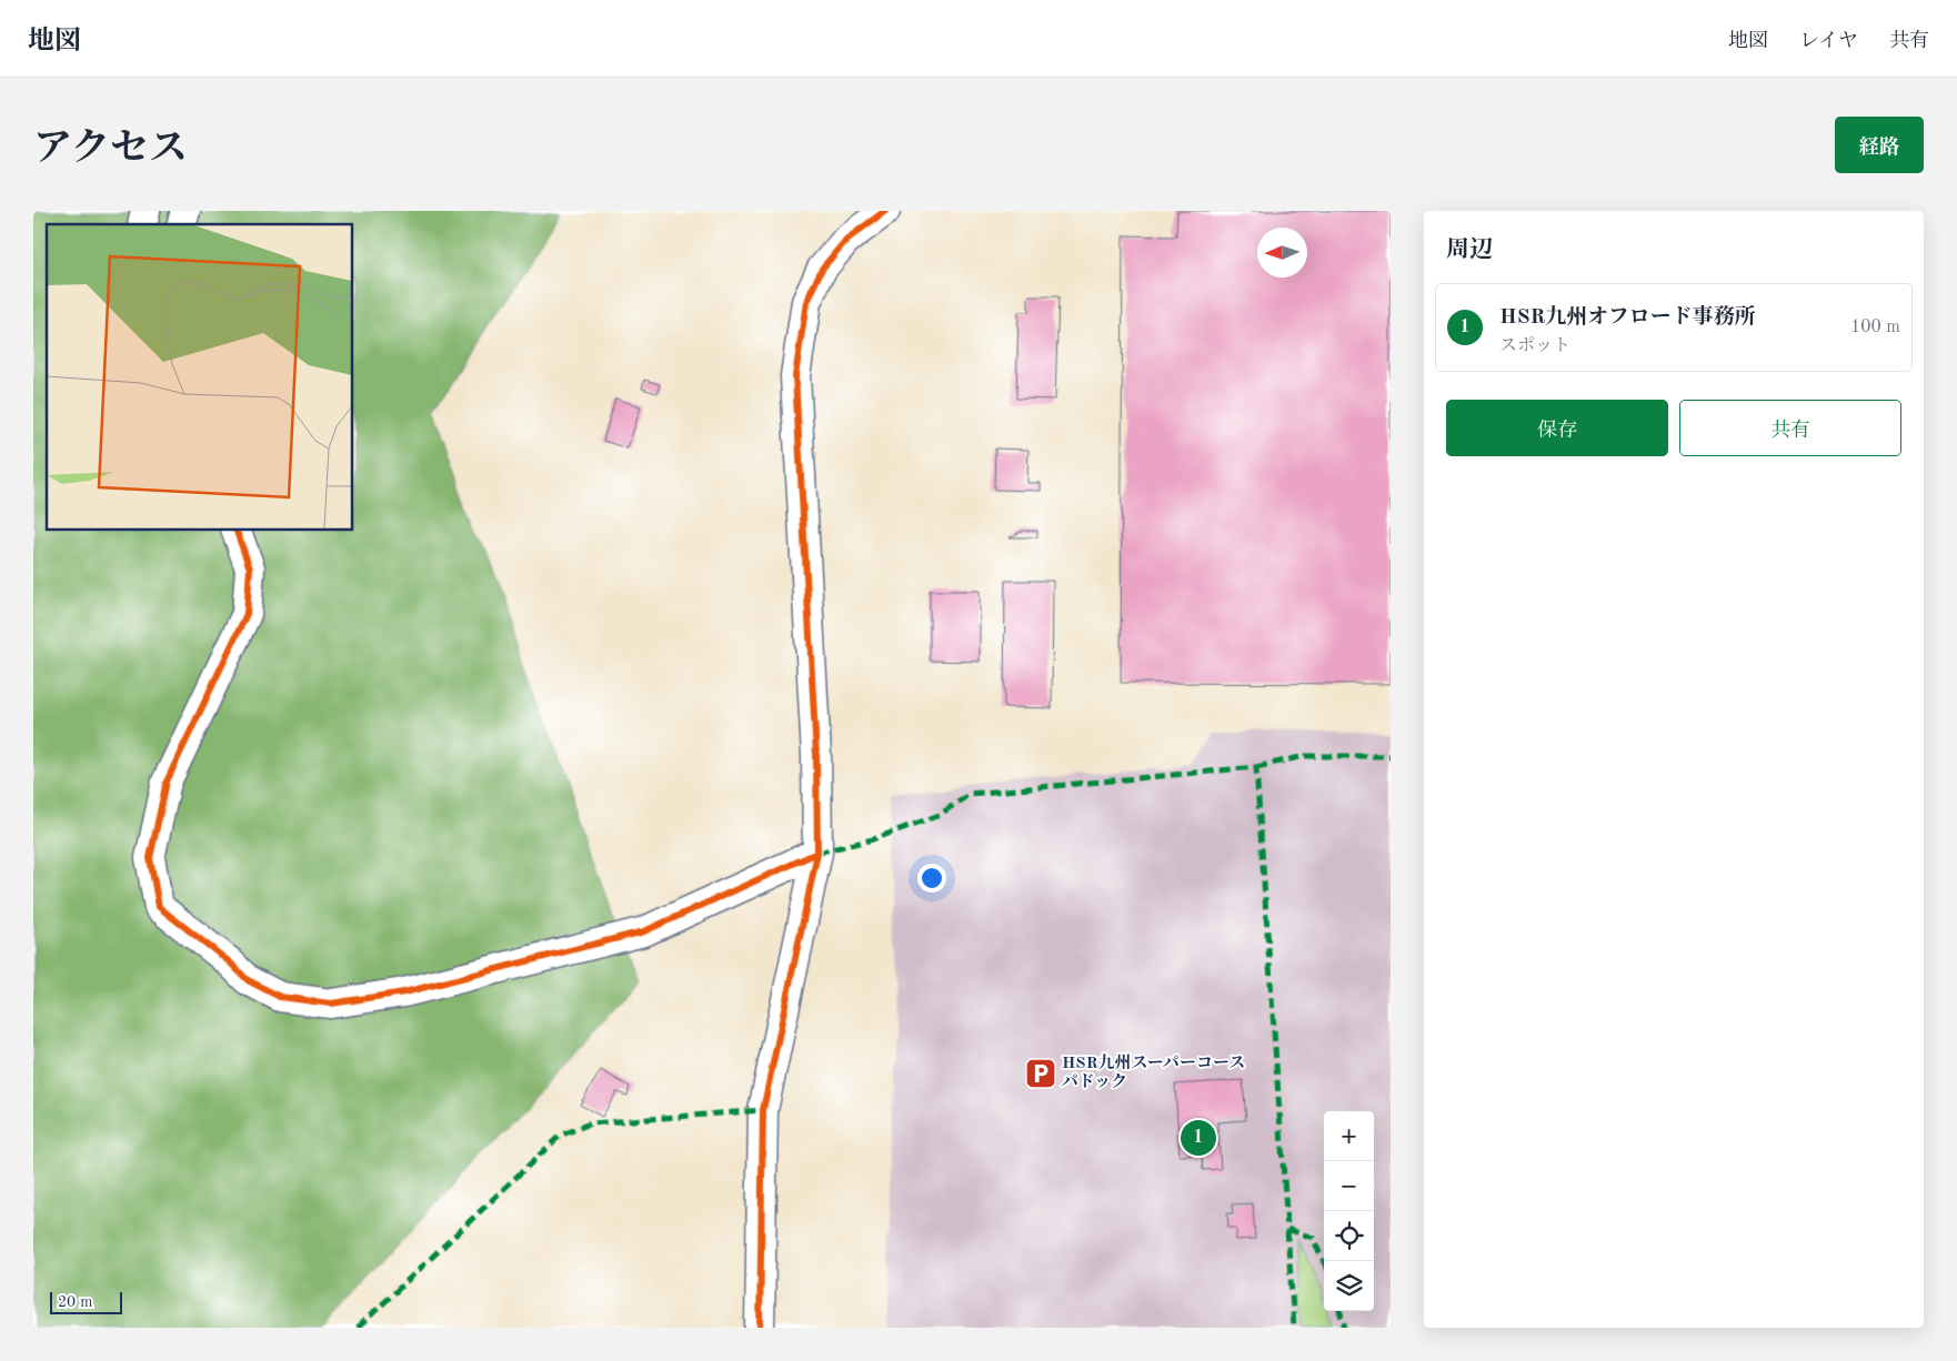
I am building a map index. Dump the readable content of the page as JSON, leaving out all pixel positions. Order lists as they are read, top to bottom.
{
  "places": {
    "parking": ["HSR九州スーパーコース パドック"]
  },
  "scale_bar": "20 m",
  "north": "left",
  "page": {
    "header": "地図",
    "nav": ["地図", "レイヤ", "共有"],
    "title": "アクセス",
    "buttons": [
      "経路",
      ["保存", "共有"]
    ],
    "heading": "周辺",
    "list": [
      {
        "mark": "1",
        "name": "HSR九州オフロード事務所",
        "note": "スポット",
        "value": "100 m"
      }
    ],
    "map_buttons": ["+", "−"],
    "pins": "1",
    "scale": "20 m"
  }
}
